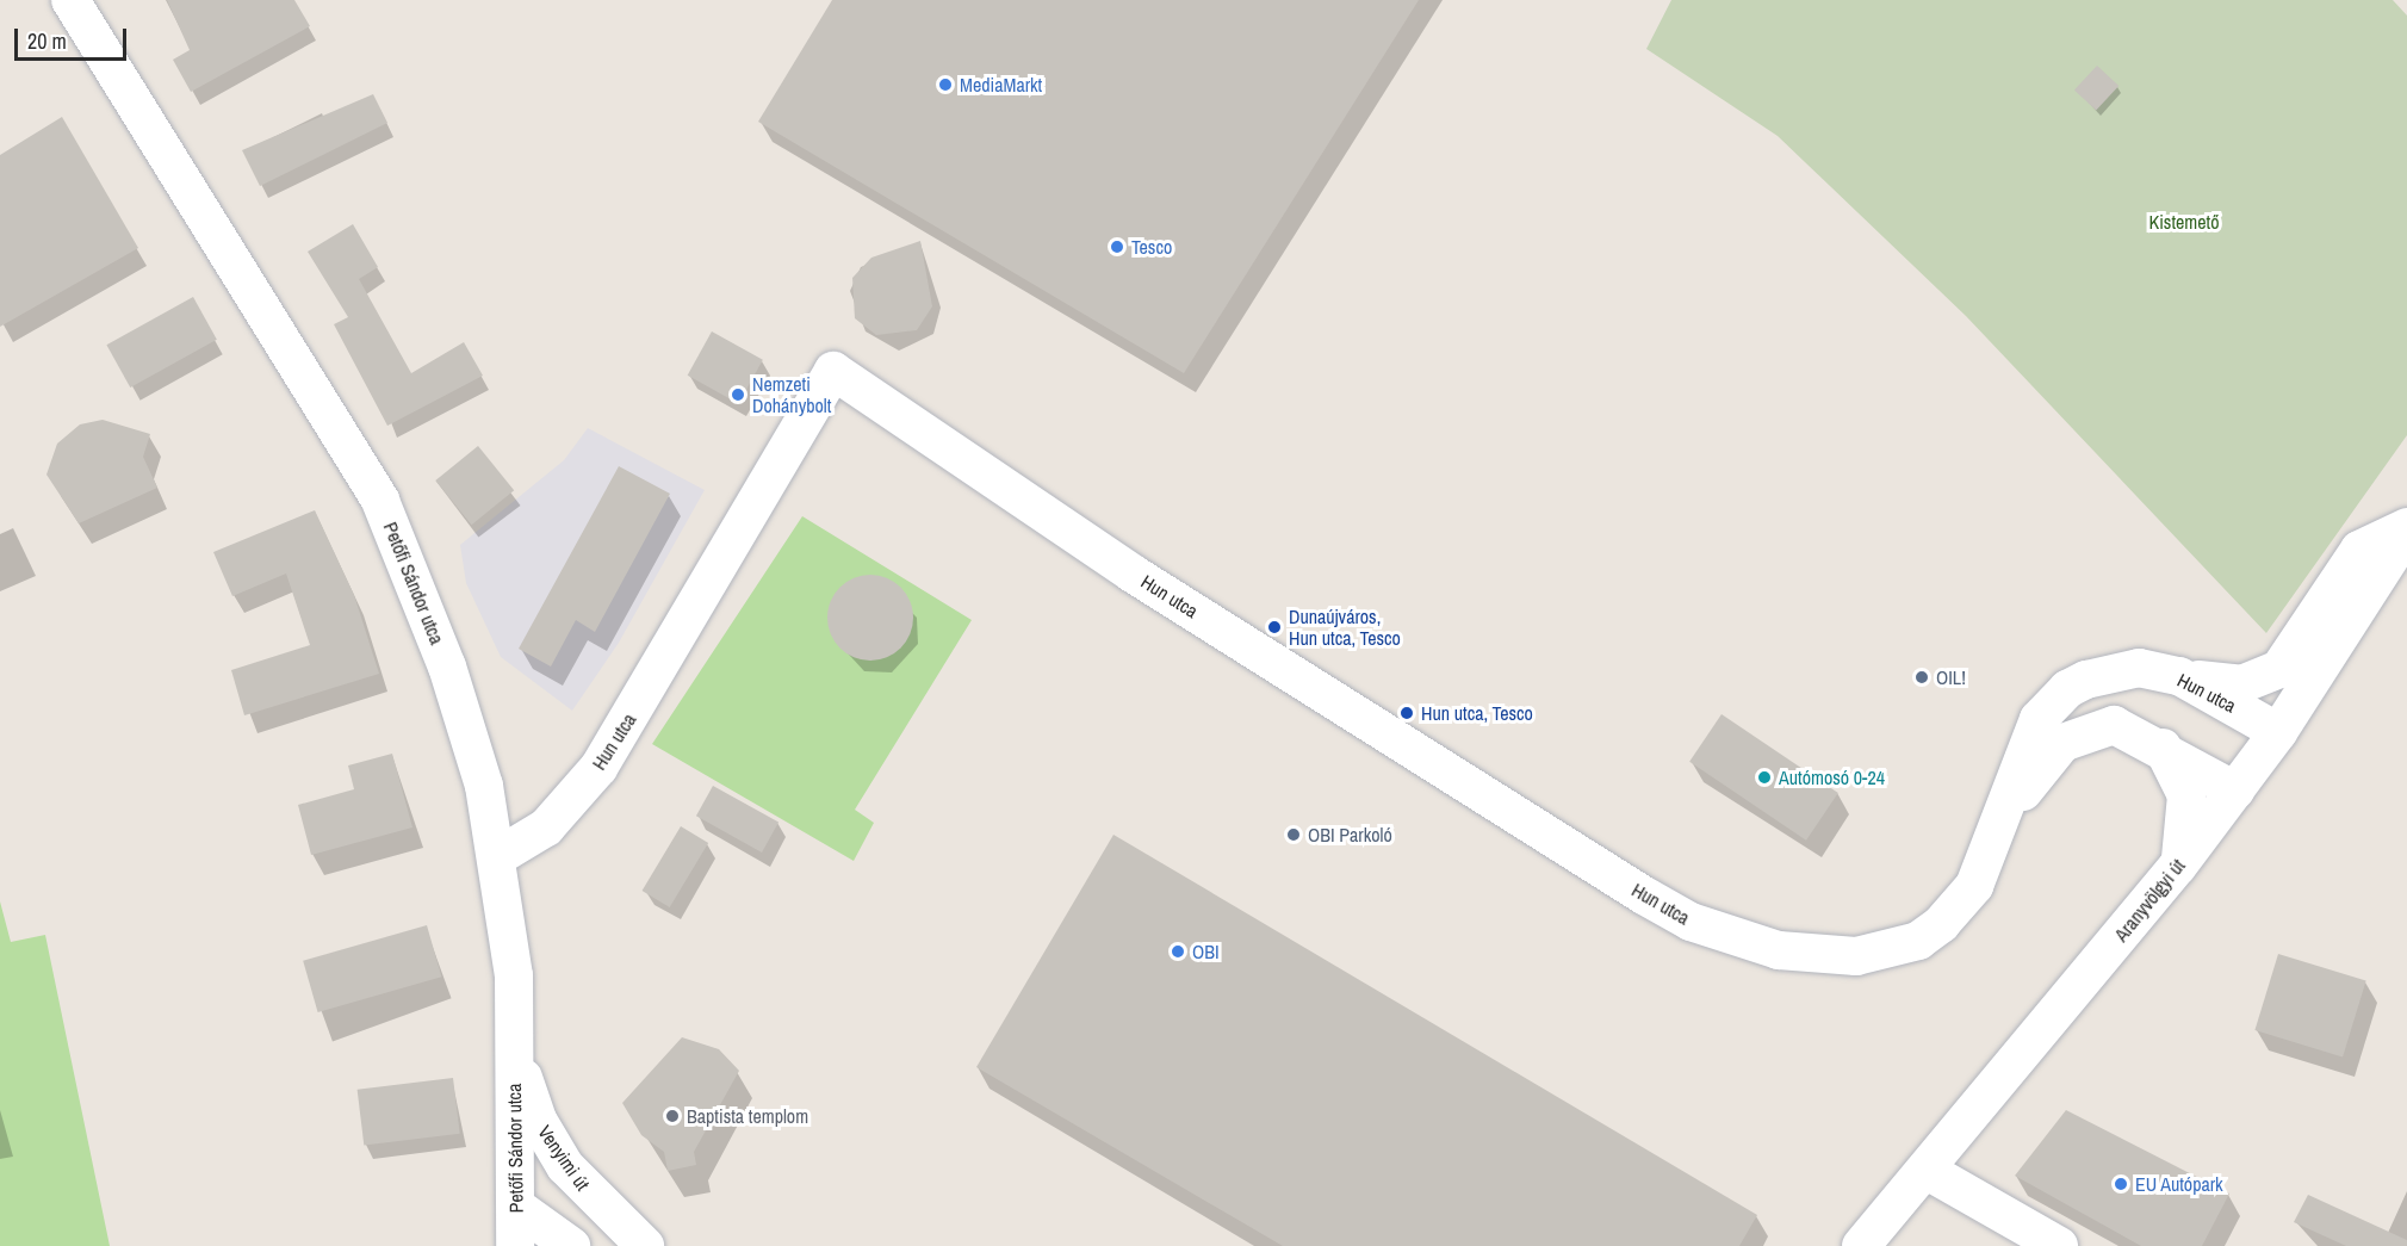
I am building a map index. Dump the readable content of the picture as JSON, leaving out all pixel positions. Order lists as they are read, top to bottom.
{
  "streets": {
    "street": [
      "Petőfi Sándor utca",
      "Hun utca",
      "Aranyvölgyi út",
      "Venyimi út"
    ]
  },
  "crossings": [
    ["Petőfi Sándor utca", "Hun utca"],
    ["Petőfi Sándor utca", "Venyimi út"],
    ["Hun utca", "Aranyvölgyi út"]
  ],
  "parks": ["Kistemető"],
  "places": [
    "MediaMarkt",
    "Tesco",
    "Nemzeti Dohánybolt",
    "Dunaújváros, Hun utca, Tesco",
    "OIL!",
    "Hun utca, Tesco",
    "Autómosó 0-24",
    "OBI Parkoló",
    "OBI",
    "Baptista templom",
    "EU Autópark"
  ],
  "scale_bar": "20 m"
}
